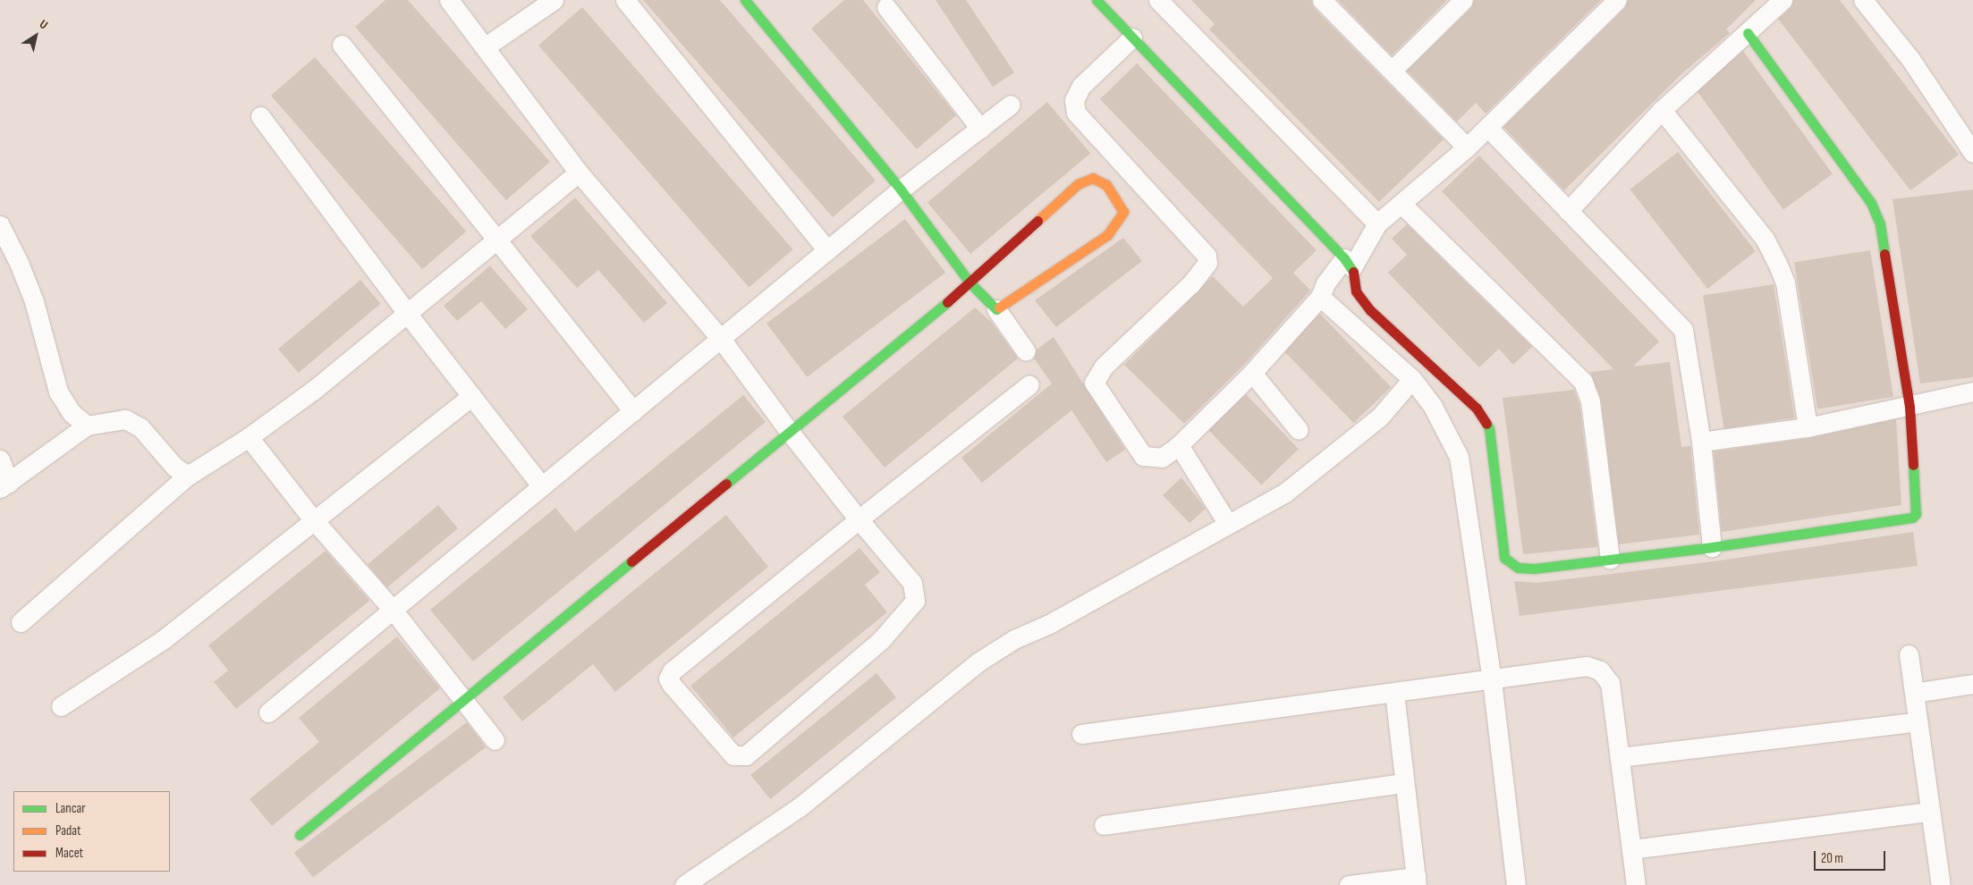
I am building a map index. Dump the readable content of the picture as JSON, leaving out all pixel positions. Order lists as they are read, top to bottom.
{
  "legend": ["Lancar", "Padat", "Macet"],
  "scale_bar": "20 m",
  "north": "top right"
}
